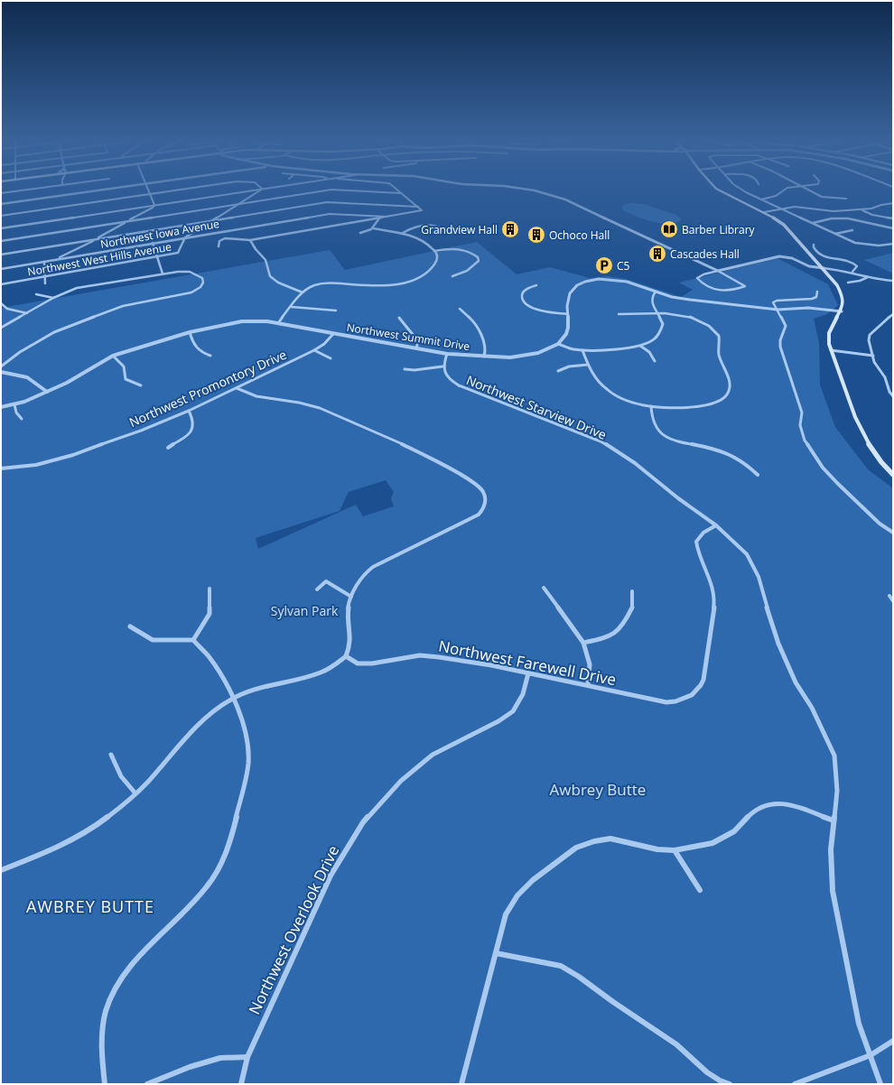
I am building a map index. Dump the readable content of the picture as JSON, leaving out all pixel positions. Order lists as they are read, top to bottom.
{
  "streets": {
    "street": [
      "Northwest Iowa Avenue",
      "Northwest West Hills Avenue",
      "Northwest Summit Drive",
      "Northwest Promontory Drive",
      "Northwest Starview Drive",
      "Northwest Farewell Drive",
      "Northwest Overlook Drive"
    ]
  },
  "crossings": [
    ["Northwest Iowa Avenue", "Northwest West Hills Avenue"],
    ["Northwest Summit Drive", "Northwest Promontory Drive"],
    ["Northwest Starview Drive", "Northwest Farewell Drive"],
    ["Northwest Farewell Drive", "Northwest Overlook Drive"]
  ],
  "districts": ["AWBREY BUTTE"],
  "parks": ["Sylvan Park", "Awbrey Butte"],
  "places": {
    "building": ["Grandview Hall", "Ochoco Hall", "Cascades Hall"],
    "library": ["Barber Library"],
    "parking": ["C5"]
  }
}
